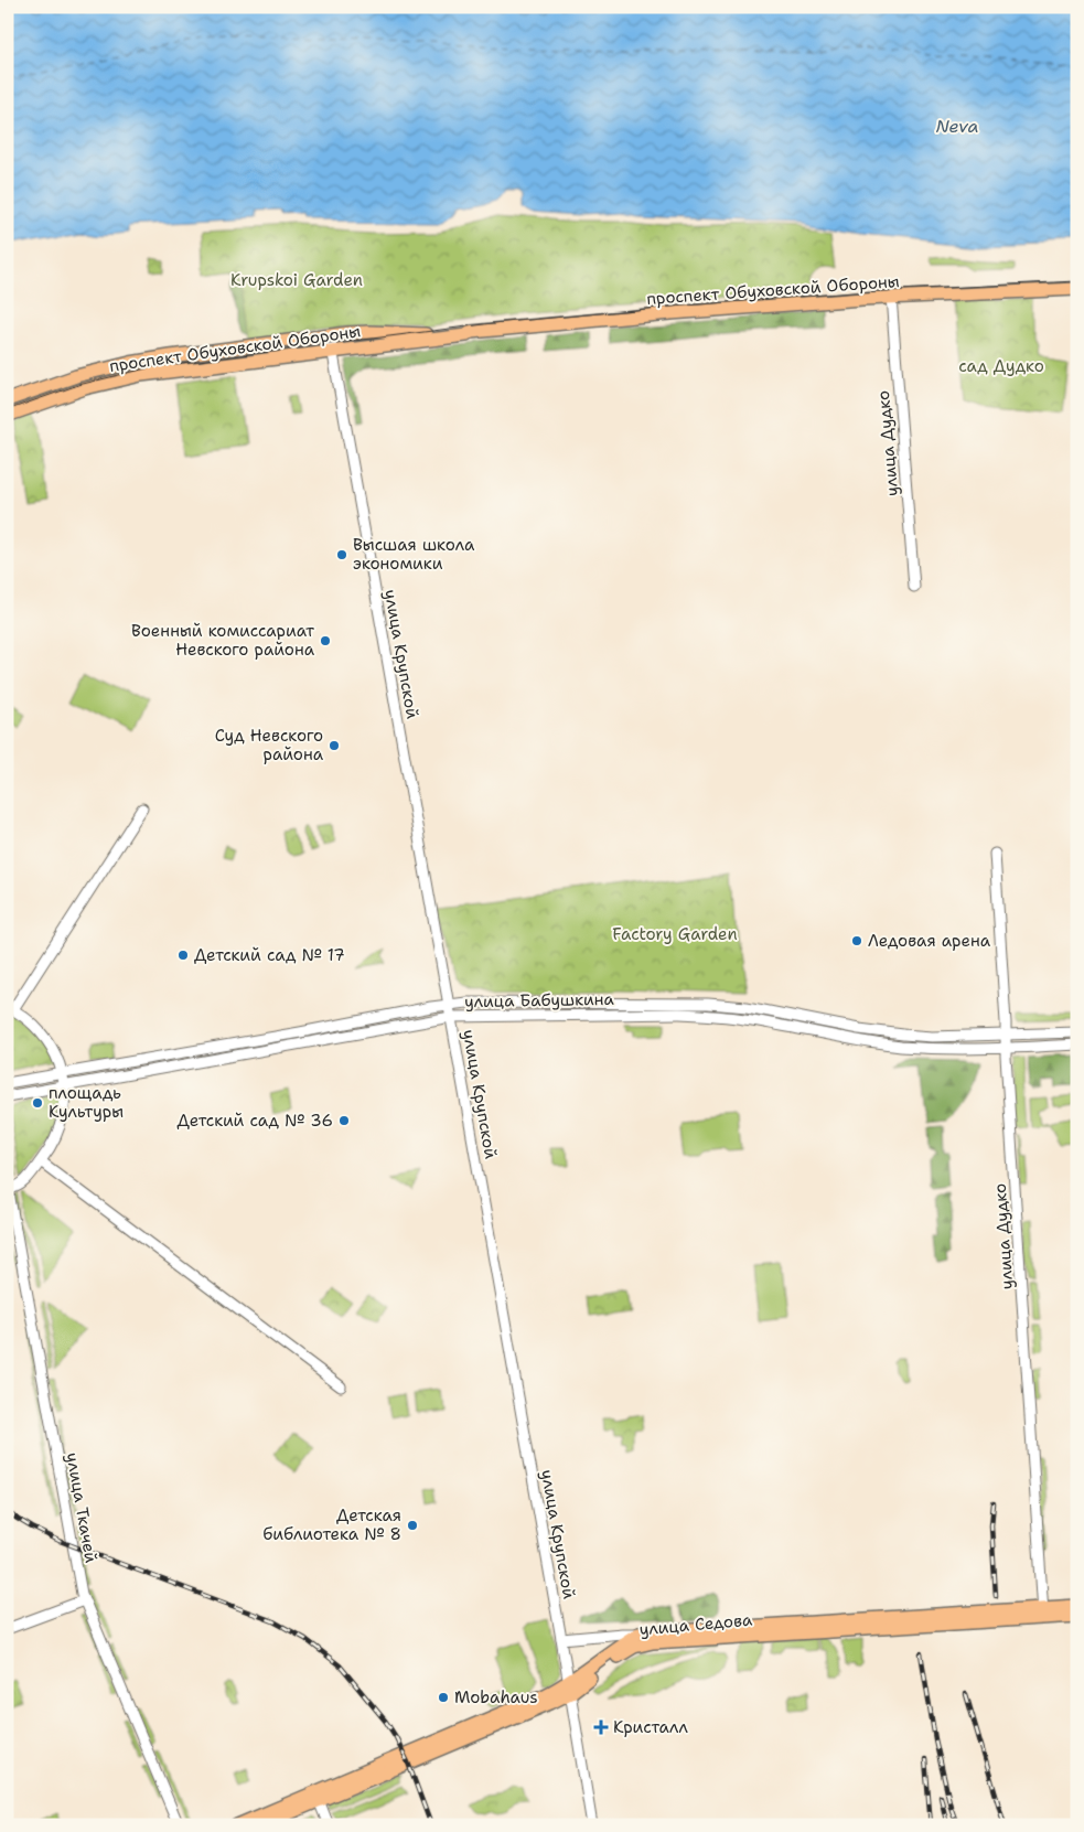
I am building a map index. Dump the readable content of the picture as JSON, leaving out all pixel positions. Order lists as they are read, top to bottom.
{
  "streets": {
    "main road": ["проспект Обуховской Обороны", "улица Седова"],
    "street": [
      "улица Дудко",
      "улица Крупской",
      "улица Бабушкина",
      "улица Ткачей"
    ]
  },
  "crossings": [
    ["проспект Обуховской Обороны", "улица Дудко"],
    ["проспект Обуховской Обороны", "улица Крупской"],
    ["улица Дудко", "улица Бабушкина"],
    ["улица Дудко", "улица Седова"],
    ["улица Крупской", "улица Бабушкина"],
    ["улица Крупской", "улица Седова"]
  ],
  "water": ["Neva"],
  "parks": ["Krupskoi Garden", "сад Дудко", "Factory Garden"],
  "places": {
    "other": [
      "Высшая школа экономики",
      "Военный комиссариат Невского района",
      "Суд Невского района",
      "Ледовая арена",
      "Детский сад № 17",
      "площадь Культуры",
      "Детский сад № 36",
      "Детская библиотека № 8",
      "Mobahaus"
    ],
    "health": ["Кристалл"]
  }
}
